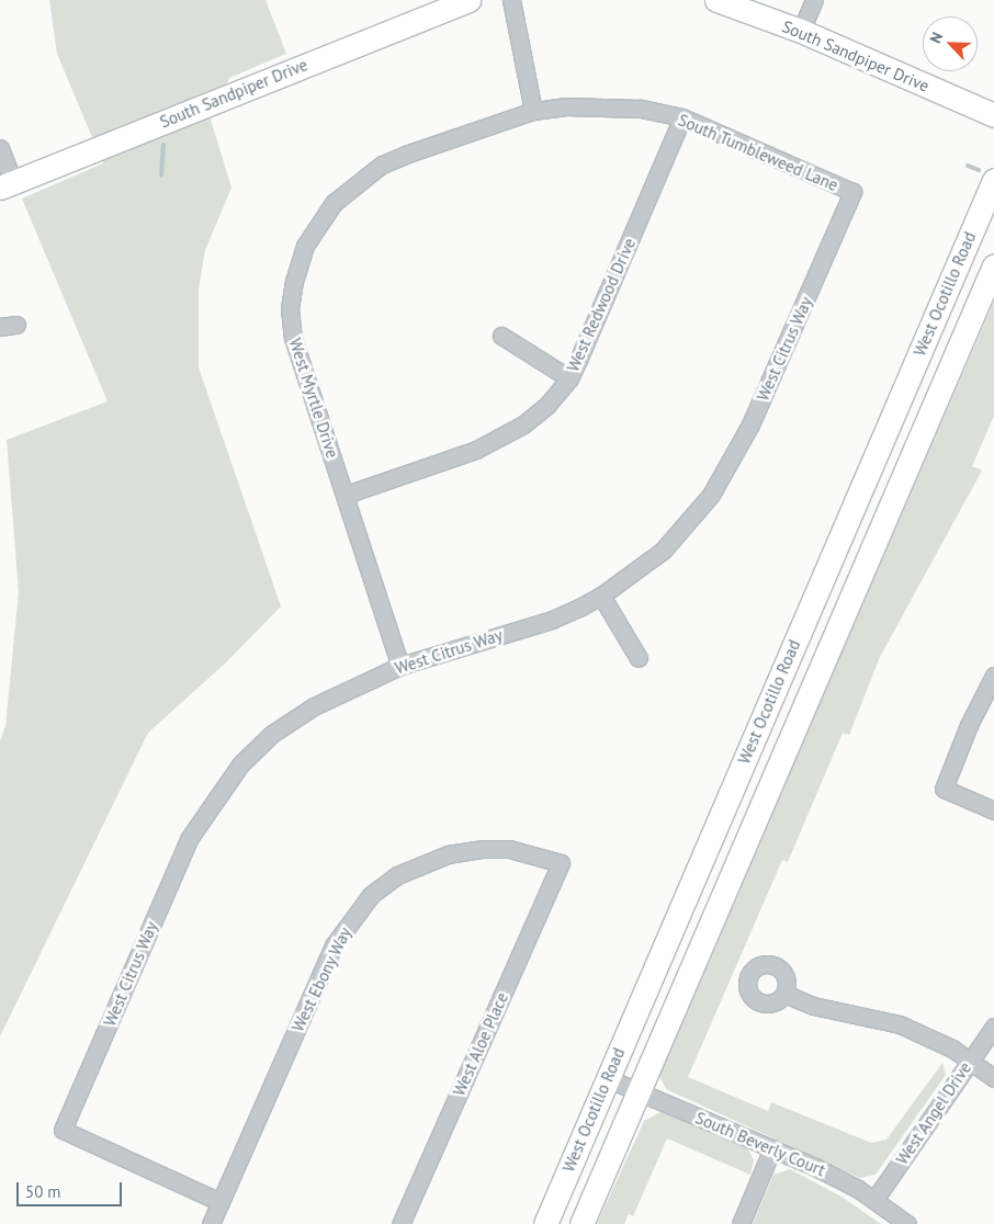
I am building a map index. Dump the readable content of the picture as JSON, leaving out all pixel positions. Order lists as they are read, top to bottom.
{
  "streets": {
    "main road": ["South Sandpiper Drive", "West Ocotillo Road"],
    "street": [
      "South Tumbleweed Lane",
      "West Redwood Drive",
      "West Citrus Way",
      "West Myrtle Drive",
      "West Ebony Way",
      "West Aloe Place",
      "West Angel Drive",
      "South Beverly Court"
    ]
  },
  "crossings": [
    ["South Tumbleweed Lane", "West Redwood Drive"],
    ["South Tumbleweed Lane", "West Citrus Way"],
    ["South Tumbleweed Lane", "West Myrtle Drive"],
    ["West Ocotillo Road", "South Beverly Court"],
    ["West Redwood Drive", "West Myrtle Drive"],
    ["West Citrus Way", "West Myrtle Drive"],
    ["West Citrus Way", "West Ebony Way"],
    ["West Ebony Way", "West Aloe Place"],
    ["West Angel Drive", "South Beverly Court"]
  ],
  "scale_bar": "50 m",
  "north": "top left"
}
